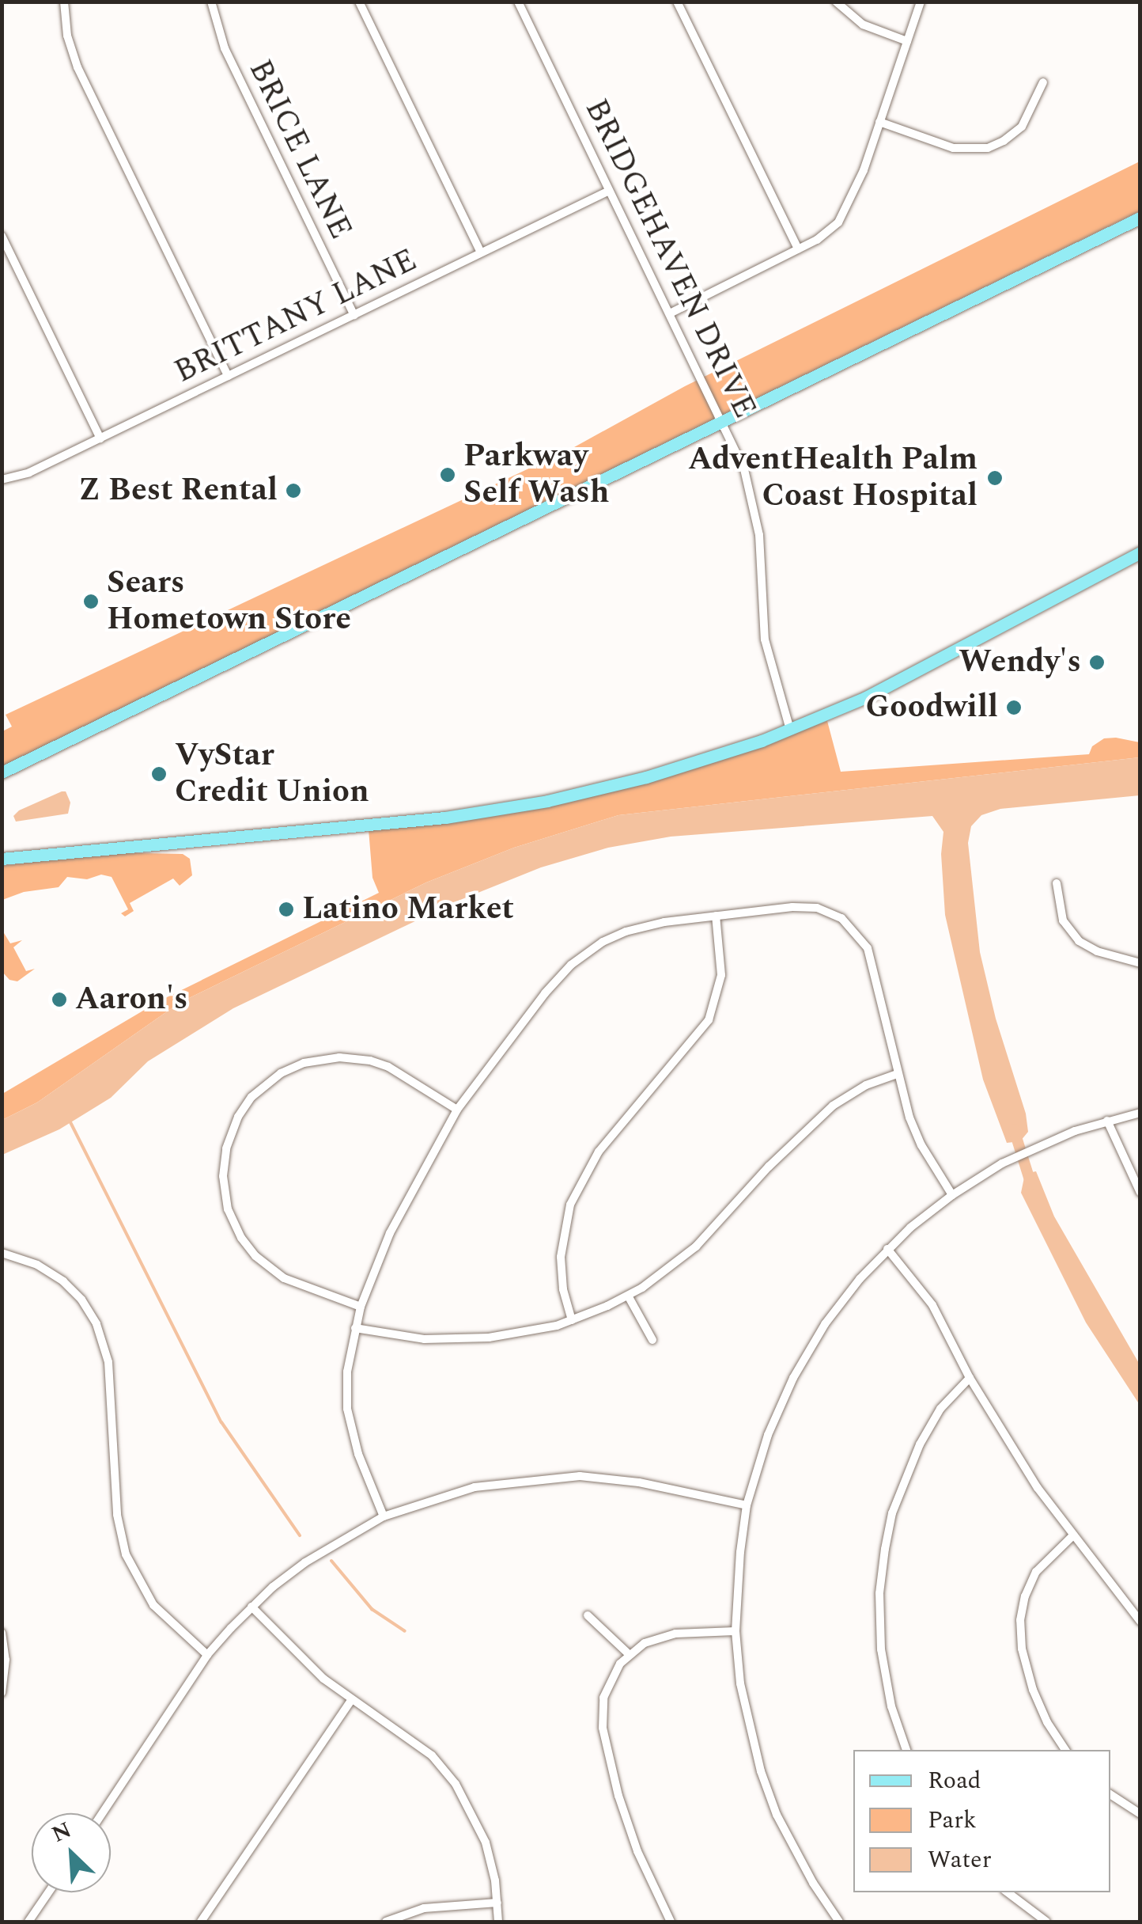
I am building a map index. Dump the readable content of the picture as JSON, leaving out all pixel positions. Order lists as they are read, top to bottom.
{
  "streets": {
    "street": ["BRICE LANE", "BRIDGEHAVEN DRIVE", "BRITTANY LANE"]
  },
  "crossings": [
    ["BRICE LANE", "BRITTANY LANE"],
    ["BRIDGEHAVEN DRIVE", "BRITTANY LANE"]
  ],
  "places": [
    "Parkway Self Wash",
    "AdventHealth Palm Coast Hospital",
    "Z Best Rental",
    "Sears Hometown Store",
    "Wendy's",
    "Goodwill",
    "VyStar Credit Union",
    "Latino Market",
    "Aaron's"
  ],
  "legend": ["Road", "Park", "Water"],
  "north": "top left"
}
